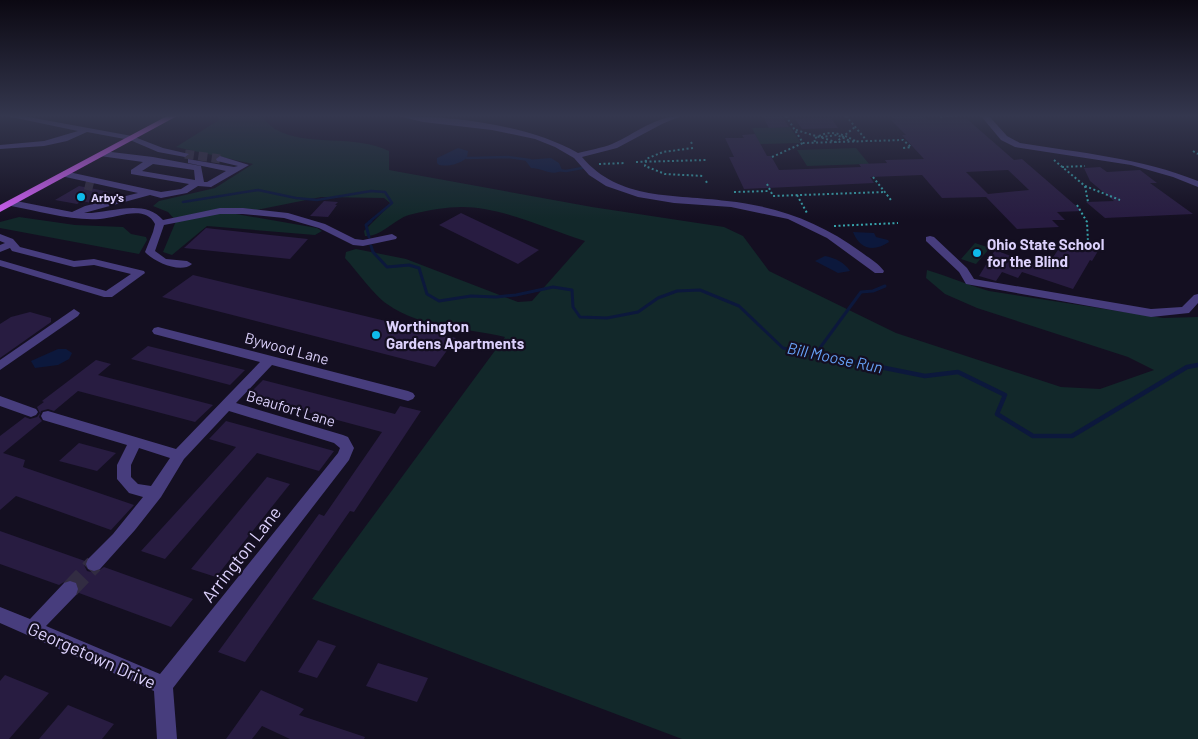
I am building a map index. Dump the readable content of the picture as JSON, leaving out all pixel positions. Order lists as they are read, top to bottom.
{
  "streets": {
    "street": [
      "Bywood Lane",
      "Beaufort Lane",
      "Arrington Lane",
      "Georgetown Drive"
    ]
  },
  "crossings": [
    ["Beaufort Lane", "Arrington Lane"],
    ["Arrington Lane", "Georgetown Drive"]
  ],
  "water": ["Bill Moose Run"],
  "places": ["Arby's", "Ohio State School for the Blind", "Worthington Gardens Apartments"]
}
